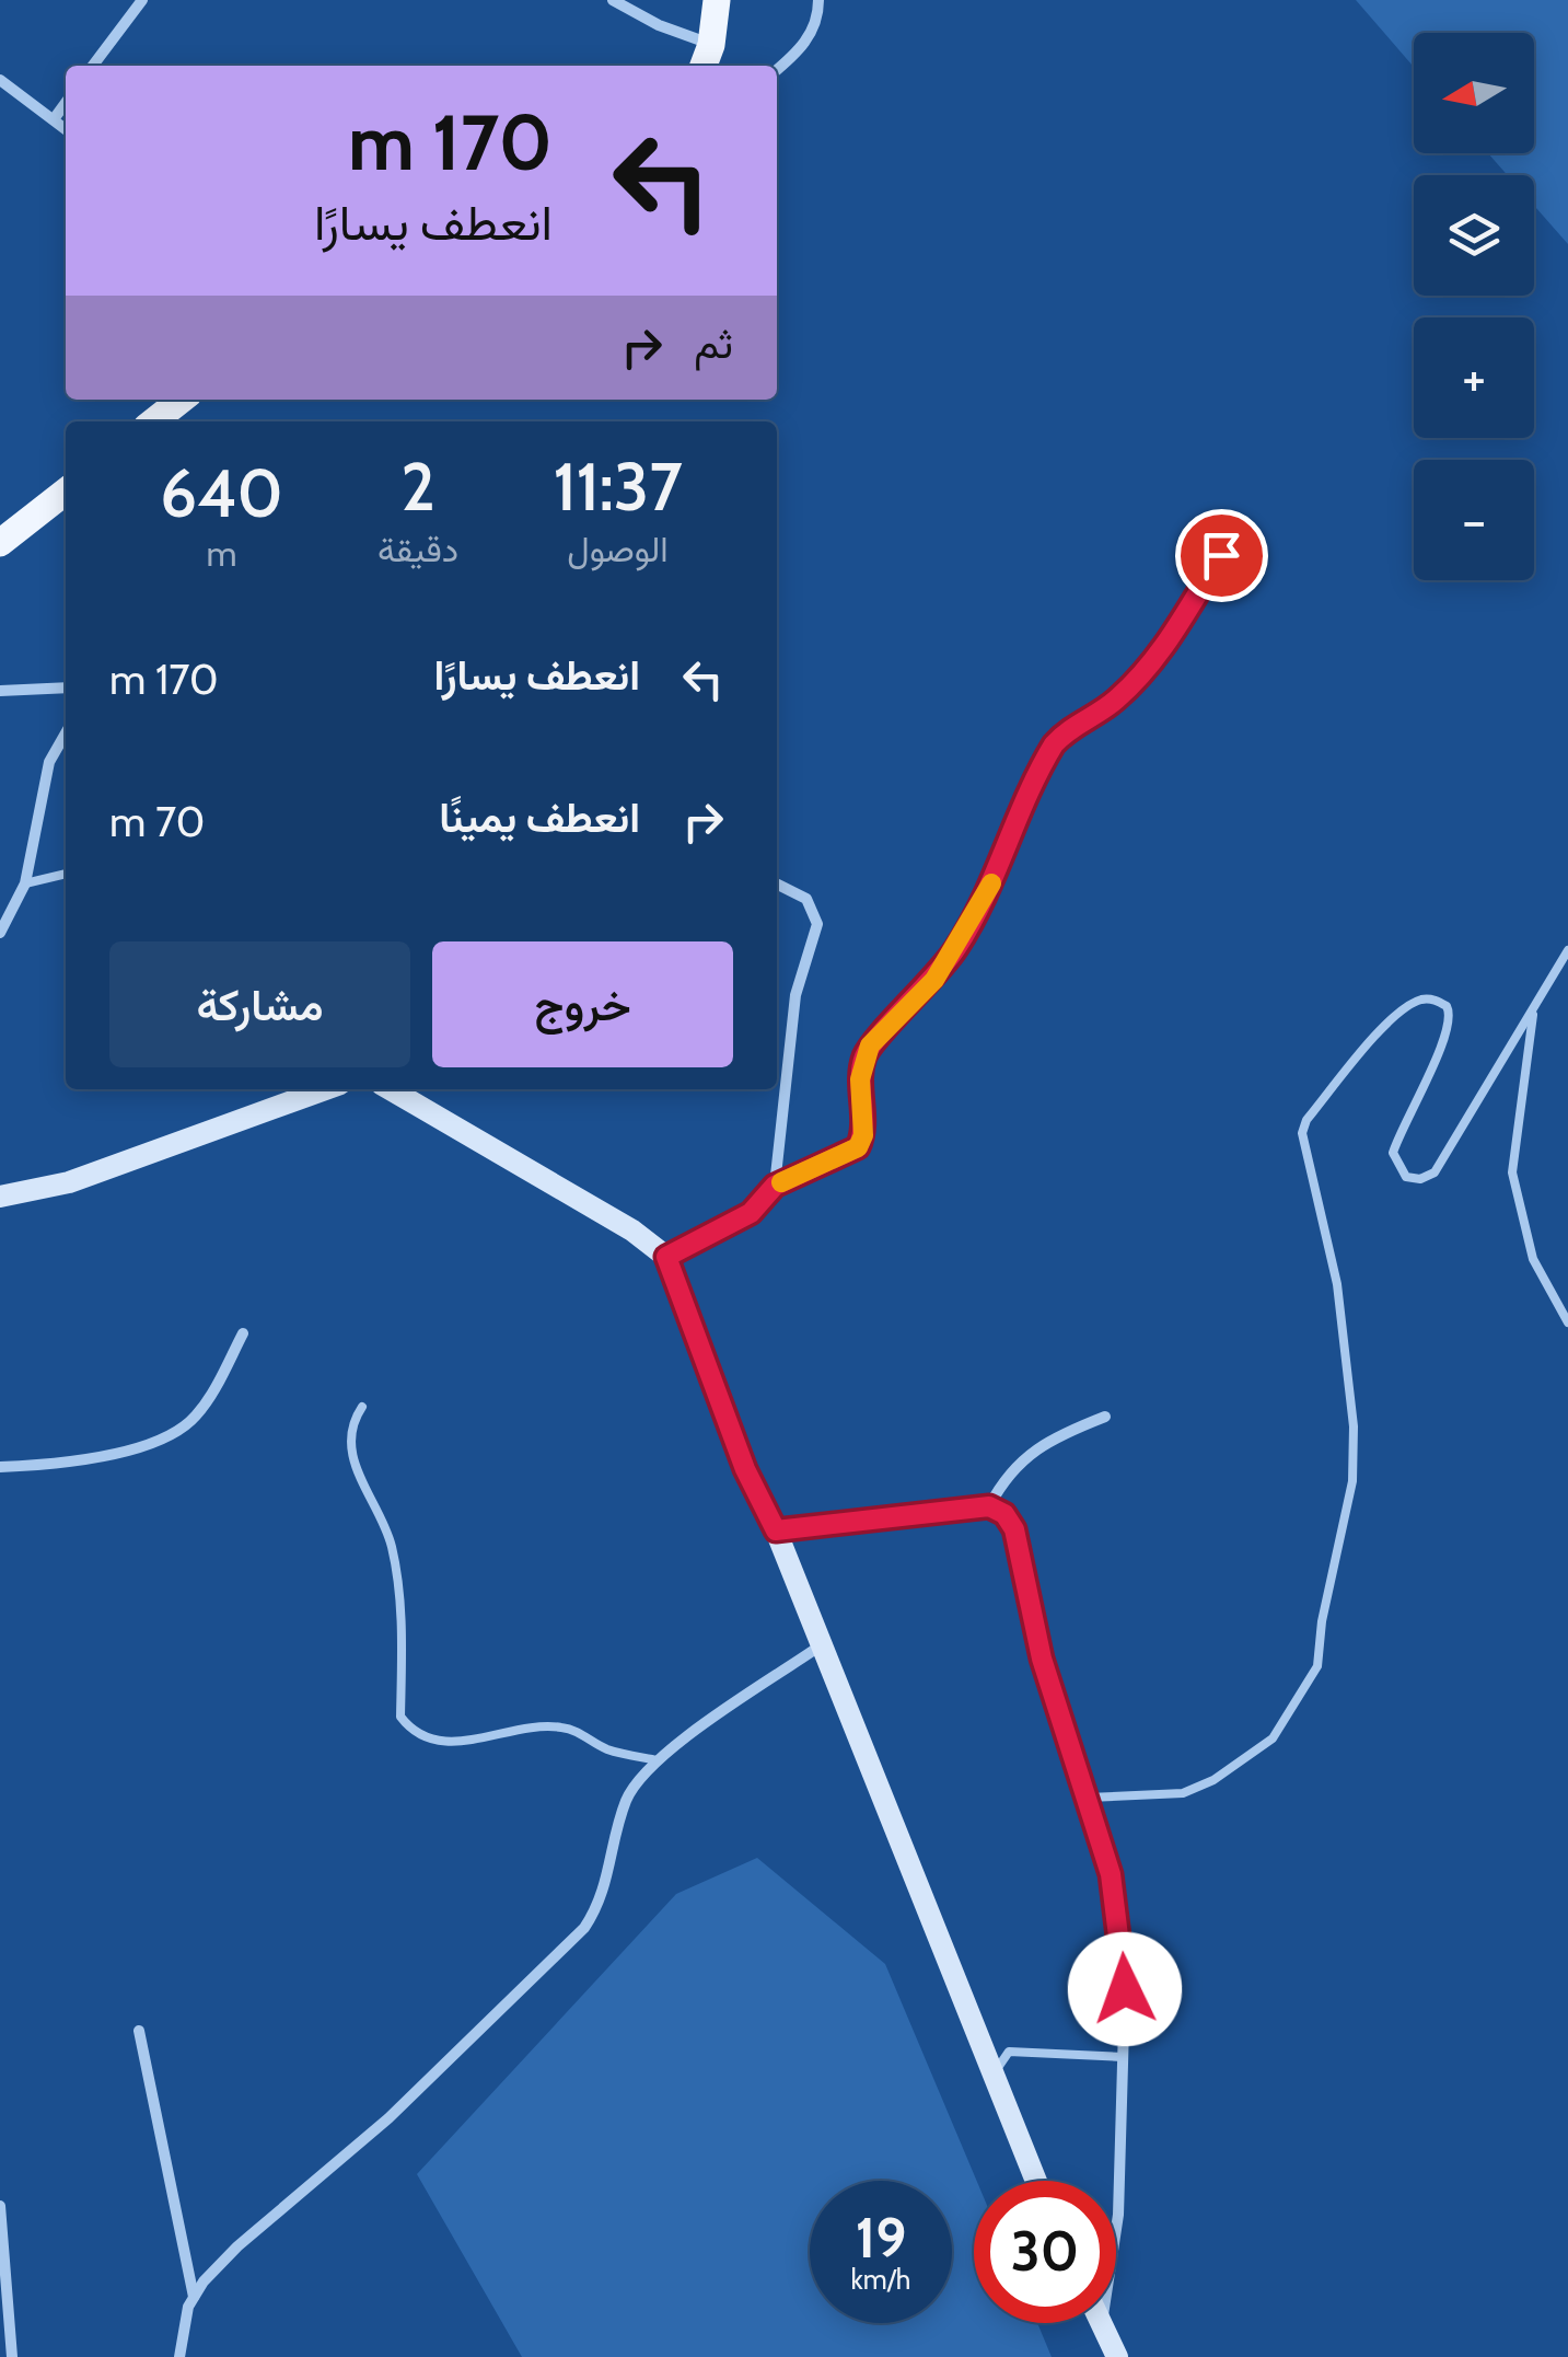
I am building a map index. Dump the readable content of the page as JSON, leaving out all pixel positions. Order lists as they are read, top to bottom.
{
  "north": "left",
  "page": {
    "map_buttons": ["+", "−"],
    "turn": ["170 m", "انعطف يسارًا"],
    "then": "ثم",
    "eta": [
      "11:37",
      "الوصول",
      "2",
      "دقيقة",
      "640",
      "m"
    ],
    "list": [
      {
        "name": "انعطف يسارًا",
        "value": "170 m"
      },
      {
        "name": "انعطف يمينًا",
        "value": "70 m"
      }
    ],
    "buttons": ["خروج", "مشاركة"],
    "speed": "19 km/h",
    "limit": "30"
  }
}
